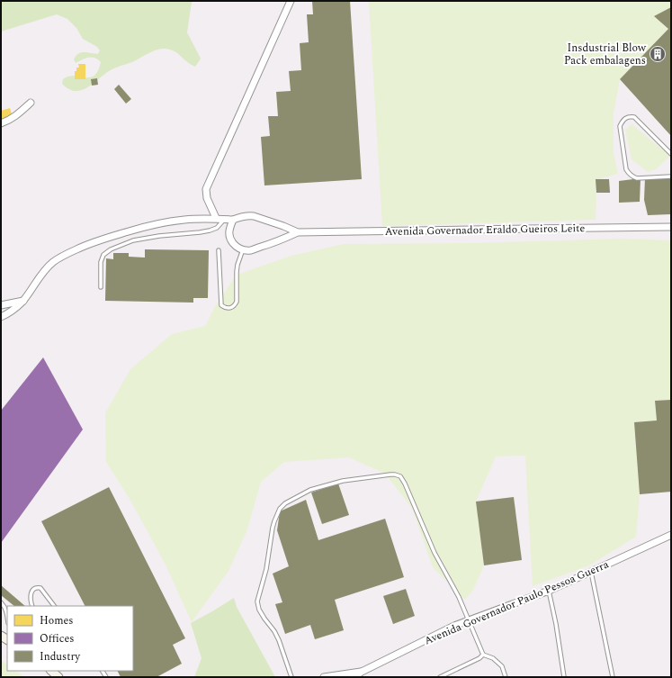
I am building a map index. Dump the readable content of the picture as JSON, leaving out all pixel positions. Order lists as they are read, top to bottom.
{
  "streets": {
    "street": ["Avenida Governador Eraldo Gueiros Leite", "Avenida Governador Paulo Pessoa Guerra"]
  },
  "places": {
    "building": ["Insdustrial Blow Pack embalagens"]
  },
  "legend": ["Homes", "Offices", "Industry"]
}
